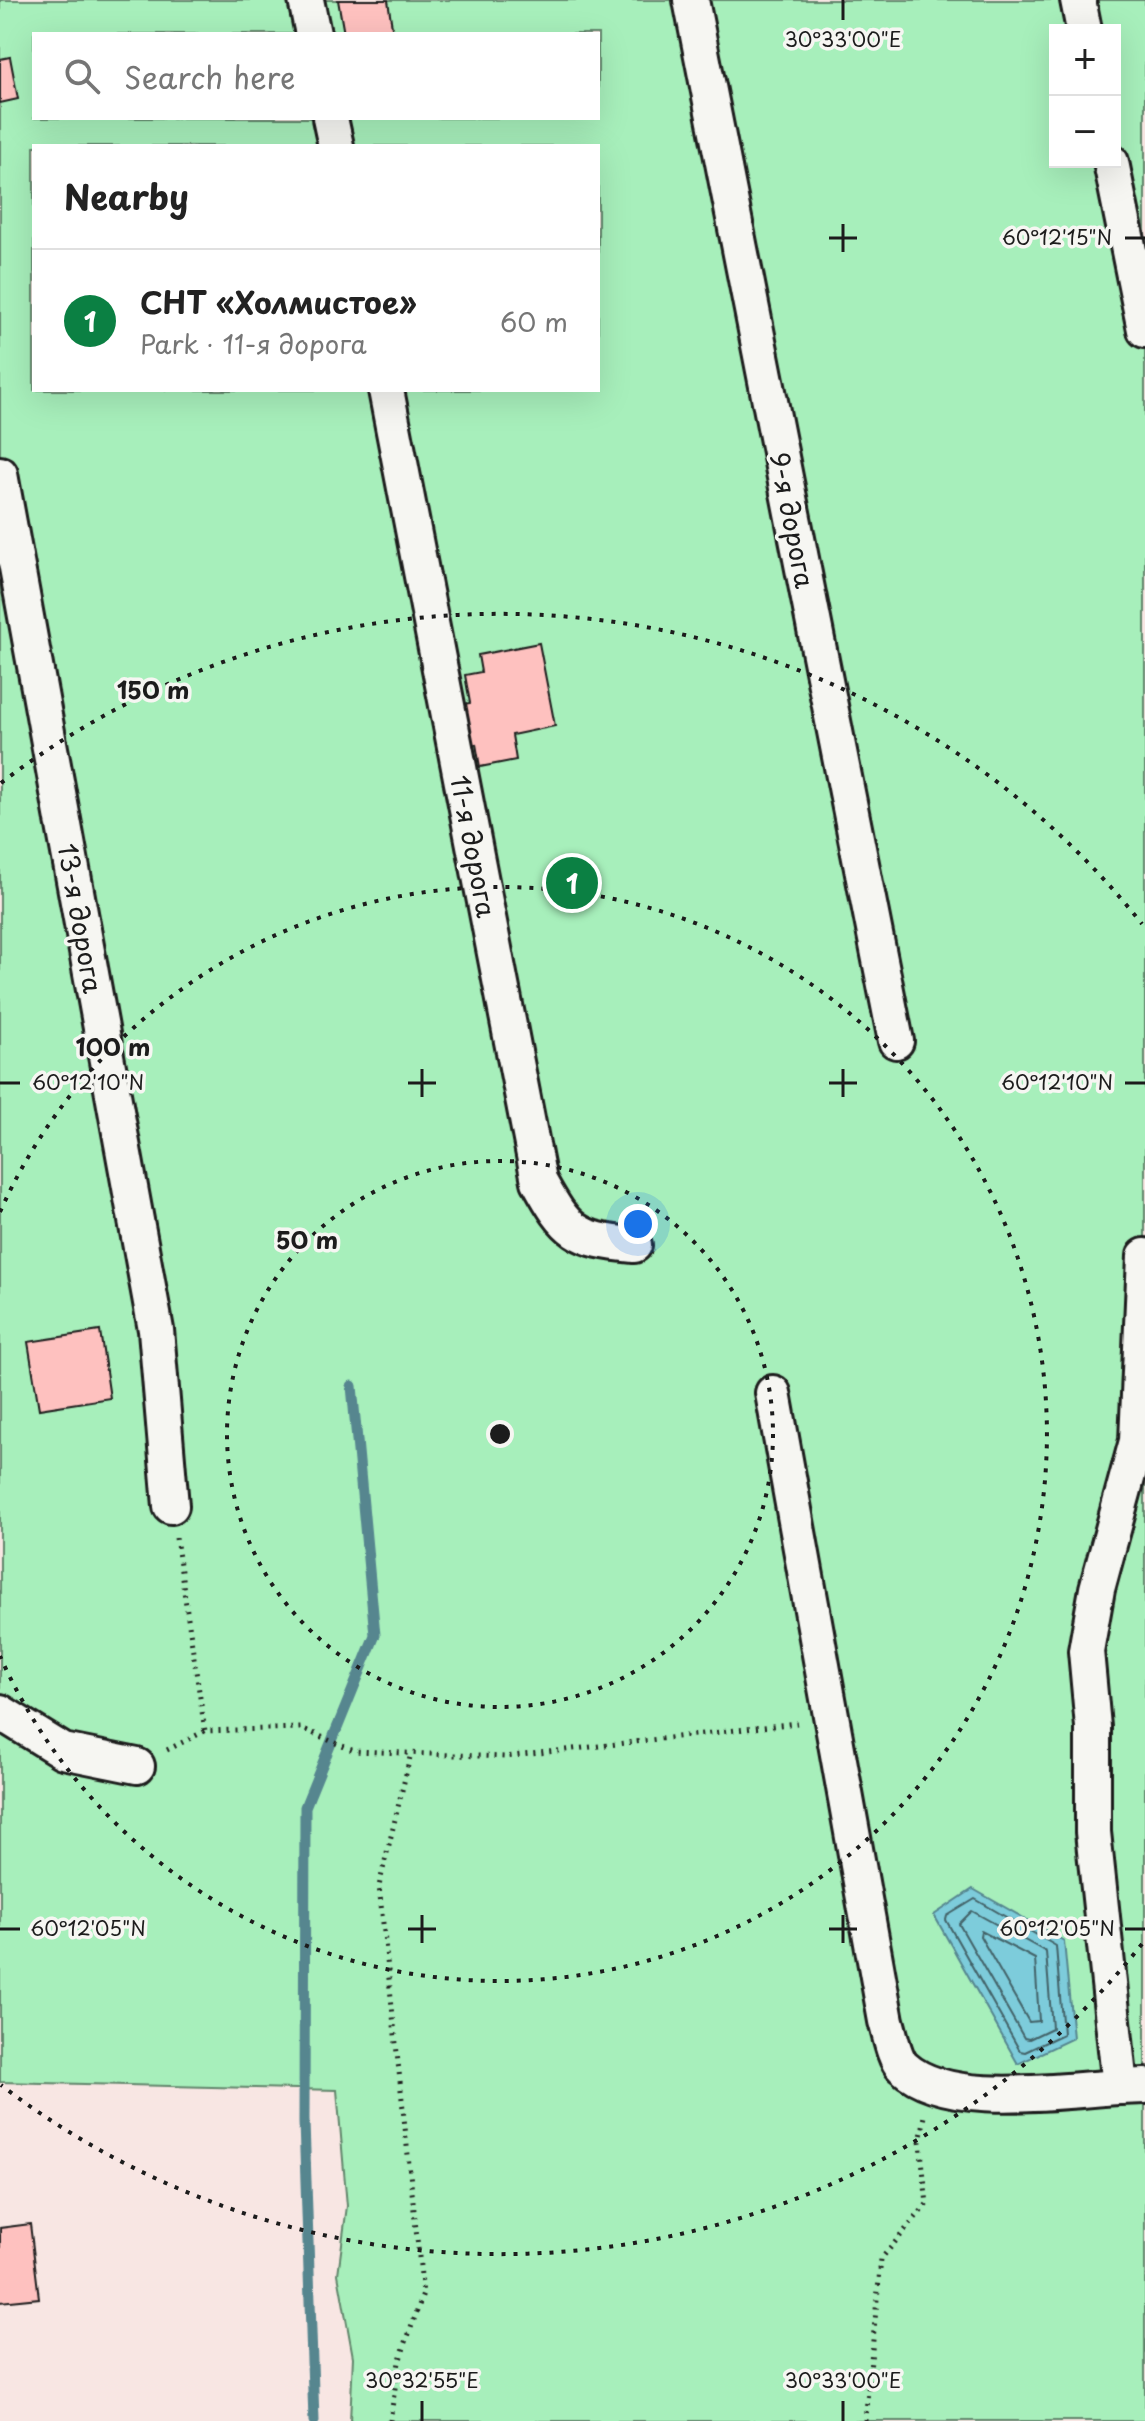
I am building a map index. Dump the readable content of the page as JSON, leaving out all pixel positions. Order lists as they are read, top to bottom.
{
  "streets": {
    "street": ["9-я дорога", "11-я дорога", "13-я дорога"]
  },
  "page": {
    "map_buttons": ["+", "−"],
    "search": "Search here",
    "heading": "Nearby",
    "list": [
      {
        "mark": "1",
        "name": "СНТ «Холмистое»",
        "note": "Park · 11-я дорога",
        "value": "60 m"
      }
    ],
    "pins": "1"
  },
  "coordinates": [
    "30°33'00\"E",
    "60°12'15\"N",
    "60°12'10\"N",
    "60°12'05\"N",
    "30°32'55\"E"
  ],
  "rings": ["150 m", "100 m", "50 m"]
}
